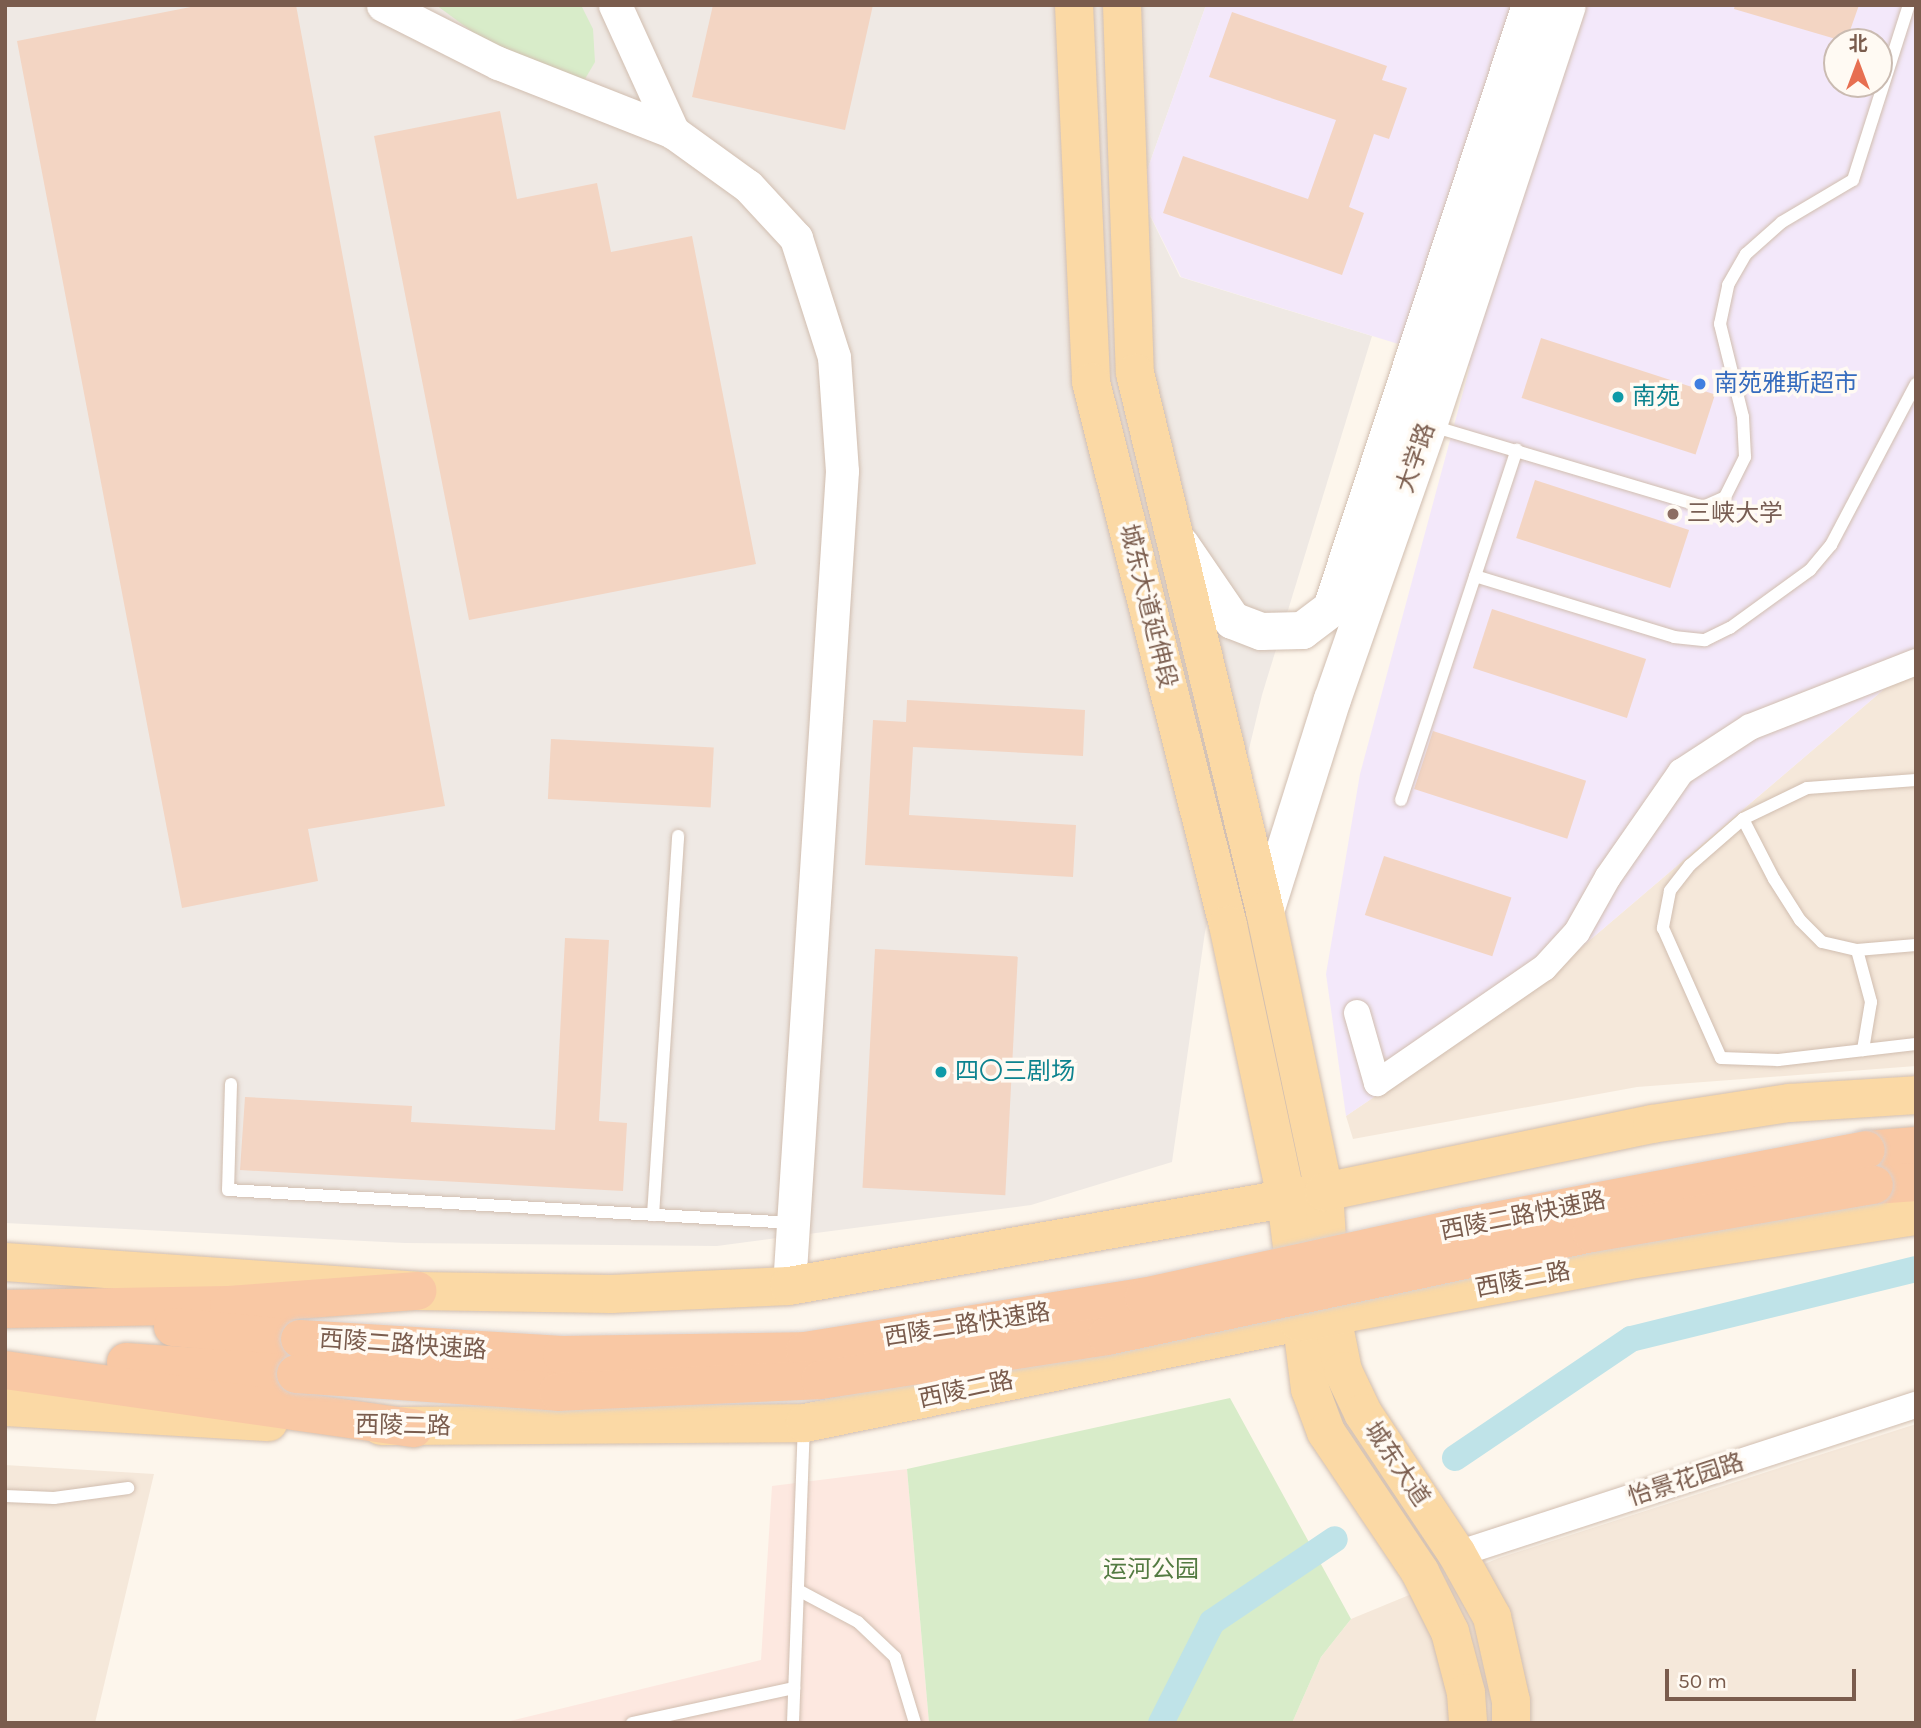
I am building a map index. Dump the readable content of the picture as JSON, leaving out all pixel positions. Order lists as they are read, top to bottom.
{
  "streets": {
    "highway": ["西陵二路快速路"],
    "main road": [
      "大学路",
      "城东大道延伸段",
      "西陵二路",
      "城东大道"
    ],
    "street": ["怡景花园路"]
  },
  "crossings": [
    ["大学路", "城东大道延伸段"],
    ["城东大道延伸段", "城东大道"],
    ["西陵二路", "城东大道"],
    ["城东大道", "怡景花园路"]
  ],
  "parks": ["运河公园"],
  "places": [
    "南苑雅斯超市",
    "南苑",
    "三峡大学",
    "四〇三剧场"
  ],
  "scale_bar": "50 m",
  "north": "top"
}
